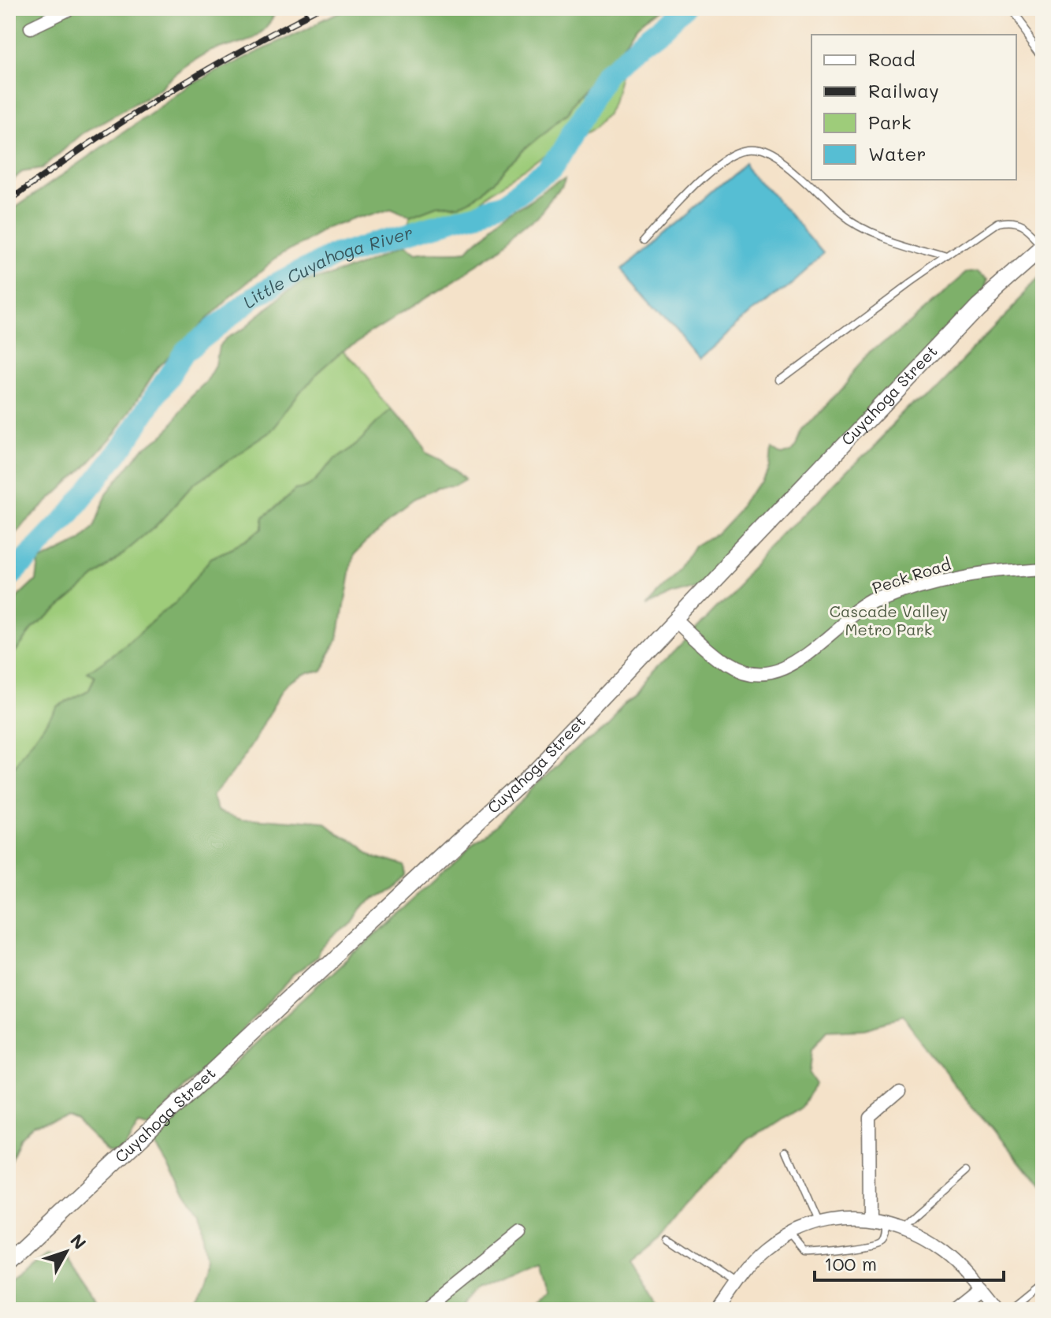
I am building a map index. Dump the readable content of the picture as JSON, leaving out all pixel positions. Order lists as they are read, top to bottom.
{
  "streets": {
    "street": ["Cuyahoga Street", "Peck Road"]
  },
  "crossings": [
    ["Cuyahoga Street", "Peck Road"]
  ],
  "water": ["Little Cuyahoga River"],
  "parks": ["Cascade Valley Metro Park"],
  "legend": [
    "Road",
    "Railway",
    "Park",
    "Water"
  ],
  "scale_bar": "100 m",
  "north": "top right"
}
